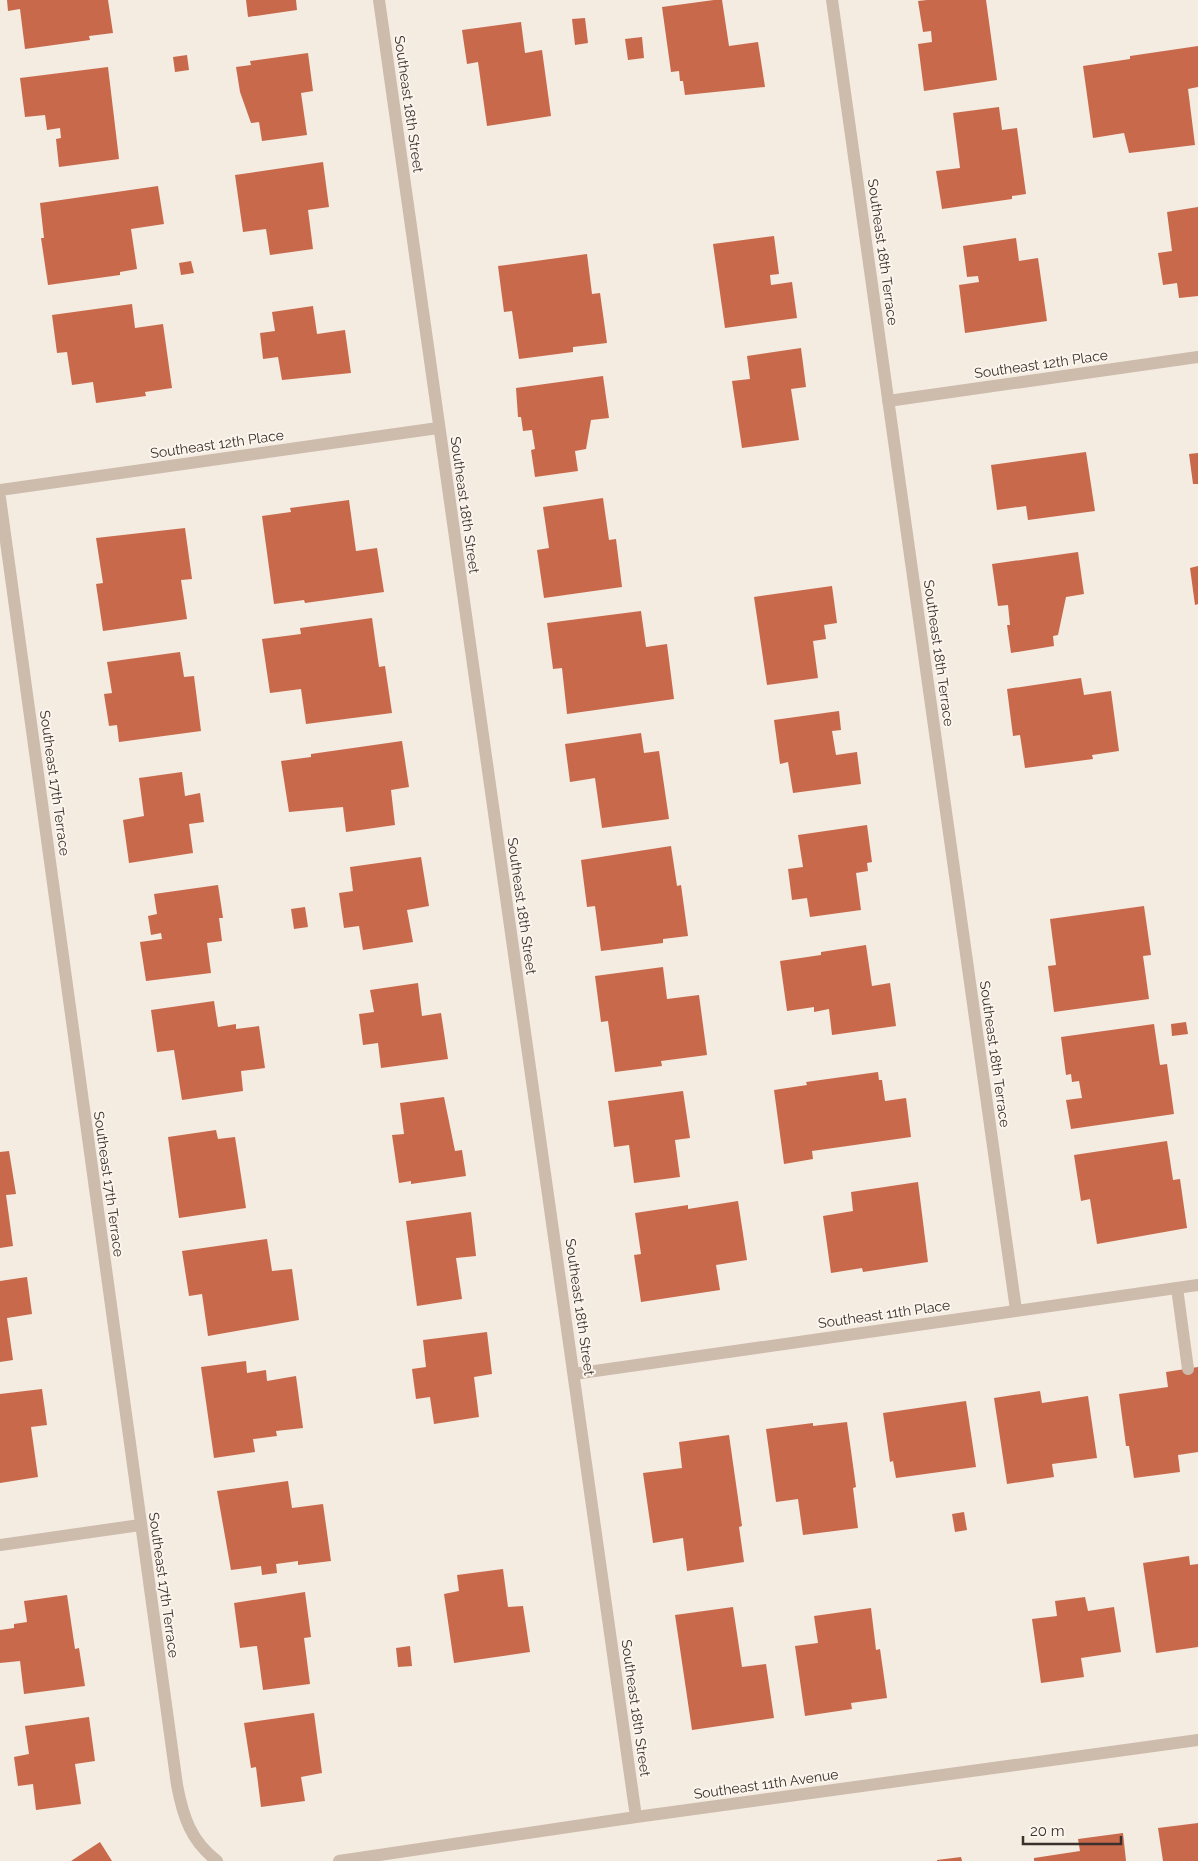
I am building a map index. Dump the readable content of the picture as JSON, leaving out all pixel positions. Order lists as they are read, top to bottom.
{
  "streets": {
    "street": [
      "Southeast 18th Street",
      "Southeast 18th Terrace",
      "Southeast 12th Place",
      "Southeast 17th Terrace",
      "Southeast 11th Place",
      "Southeast 11th Avenue"
    ]
  },
  "crossings": [
    ["Southeast 18th Street", "Southeast 12th Place"],
    ["Southeast 18th Street", "Southeast 11th Place"],
    ["Southeast 18th Street", "Southeast 11th Avenue"],
    ["Southeast 18th Terrace", "Southeast 12th Place"],
    ["Southeast 18th Terrace", "Southeast 11th Place"]
  ],
  "scale_bar": "20 m"
}
